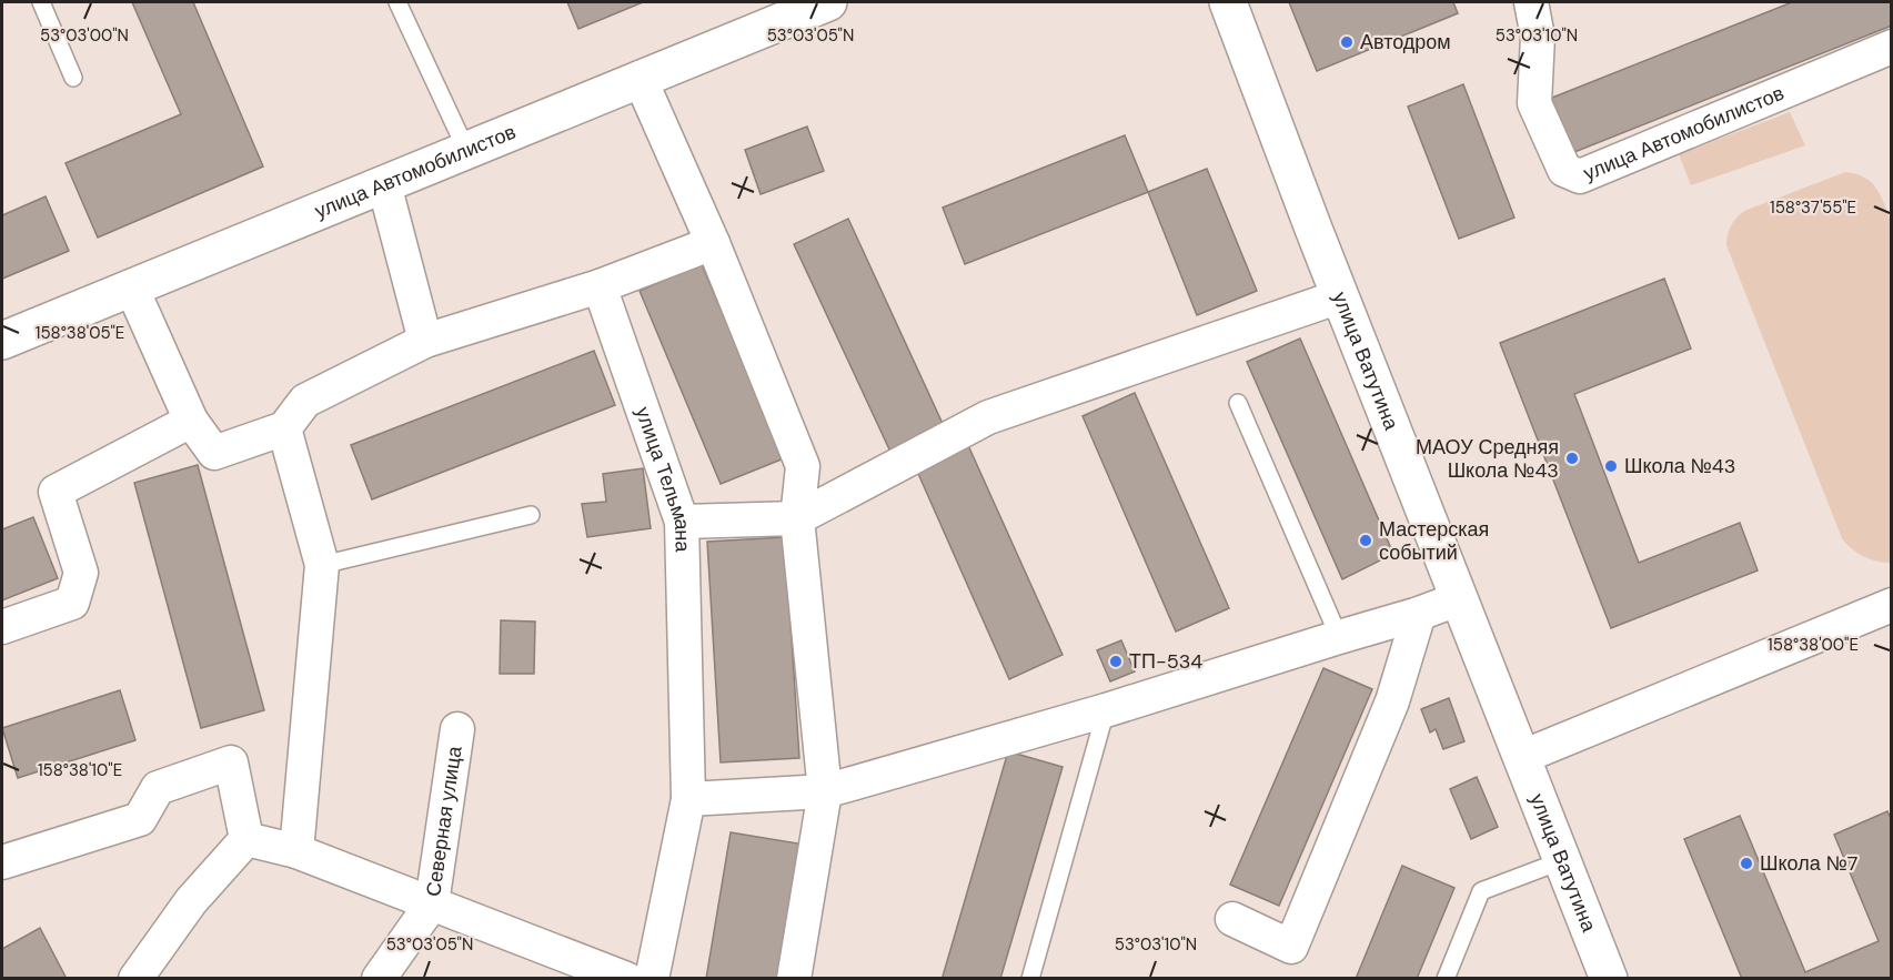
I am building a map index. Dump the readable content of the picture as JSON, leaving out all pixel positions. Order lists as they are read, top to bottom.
{
  "streets": {
    "street": [
      "улица Автомобилистов",
      "улица Ватутина",
      "улица Тельмана",
      "Северная улица"
    ]
  },
  "places": [
    "Автодром",
    "МАОУ Средняя Школа №43",
    "Школа №43",
    "Мастерская событий",
    "ТП-534",
    "Школа №7"
  ],
  "coordinates": [
    "53°03'10\"N",
    "53°03'00\"N",
    "53°03'05\"N",
    "158°37'55\"E",
    "158°38'05\"E",
    "158°38'00\"E",
    "158°38'10\"E"
  ]
}
